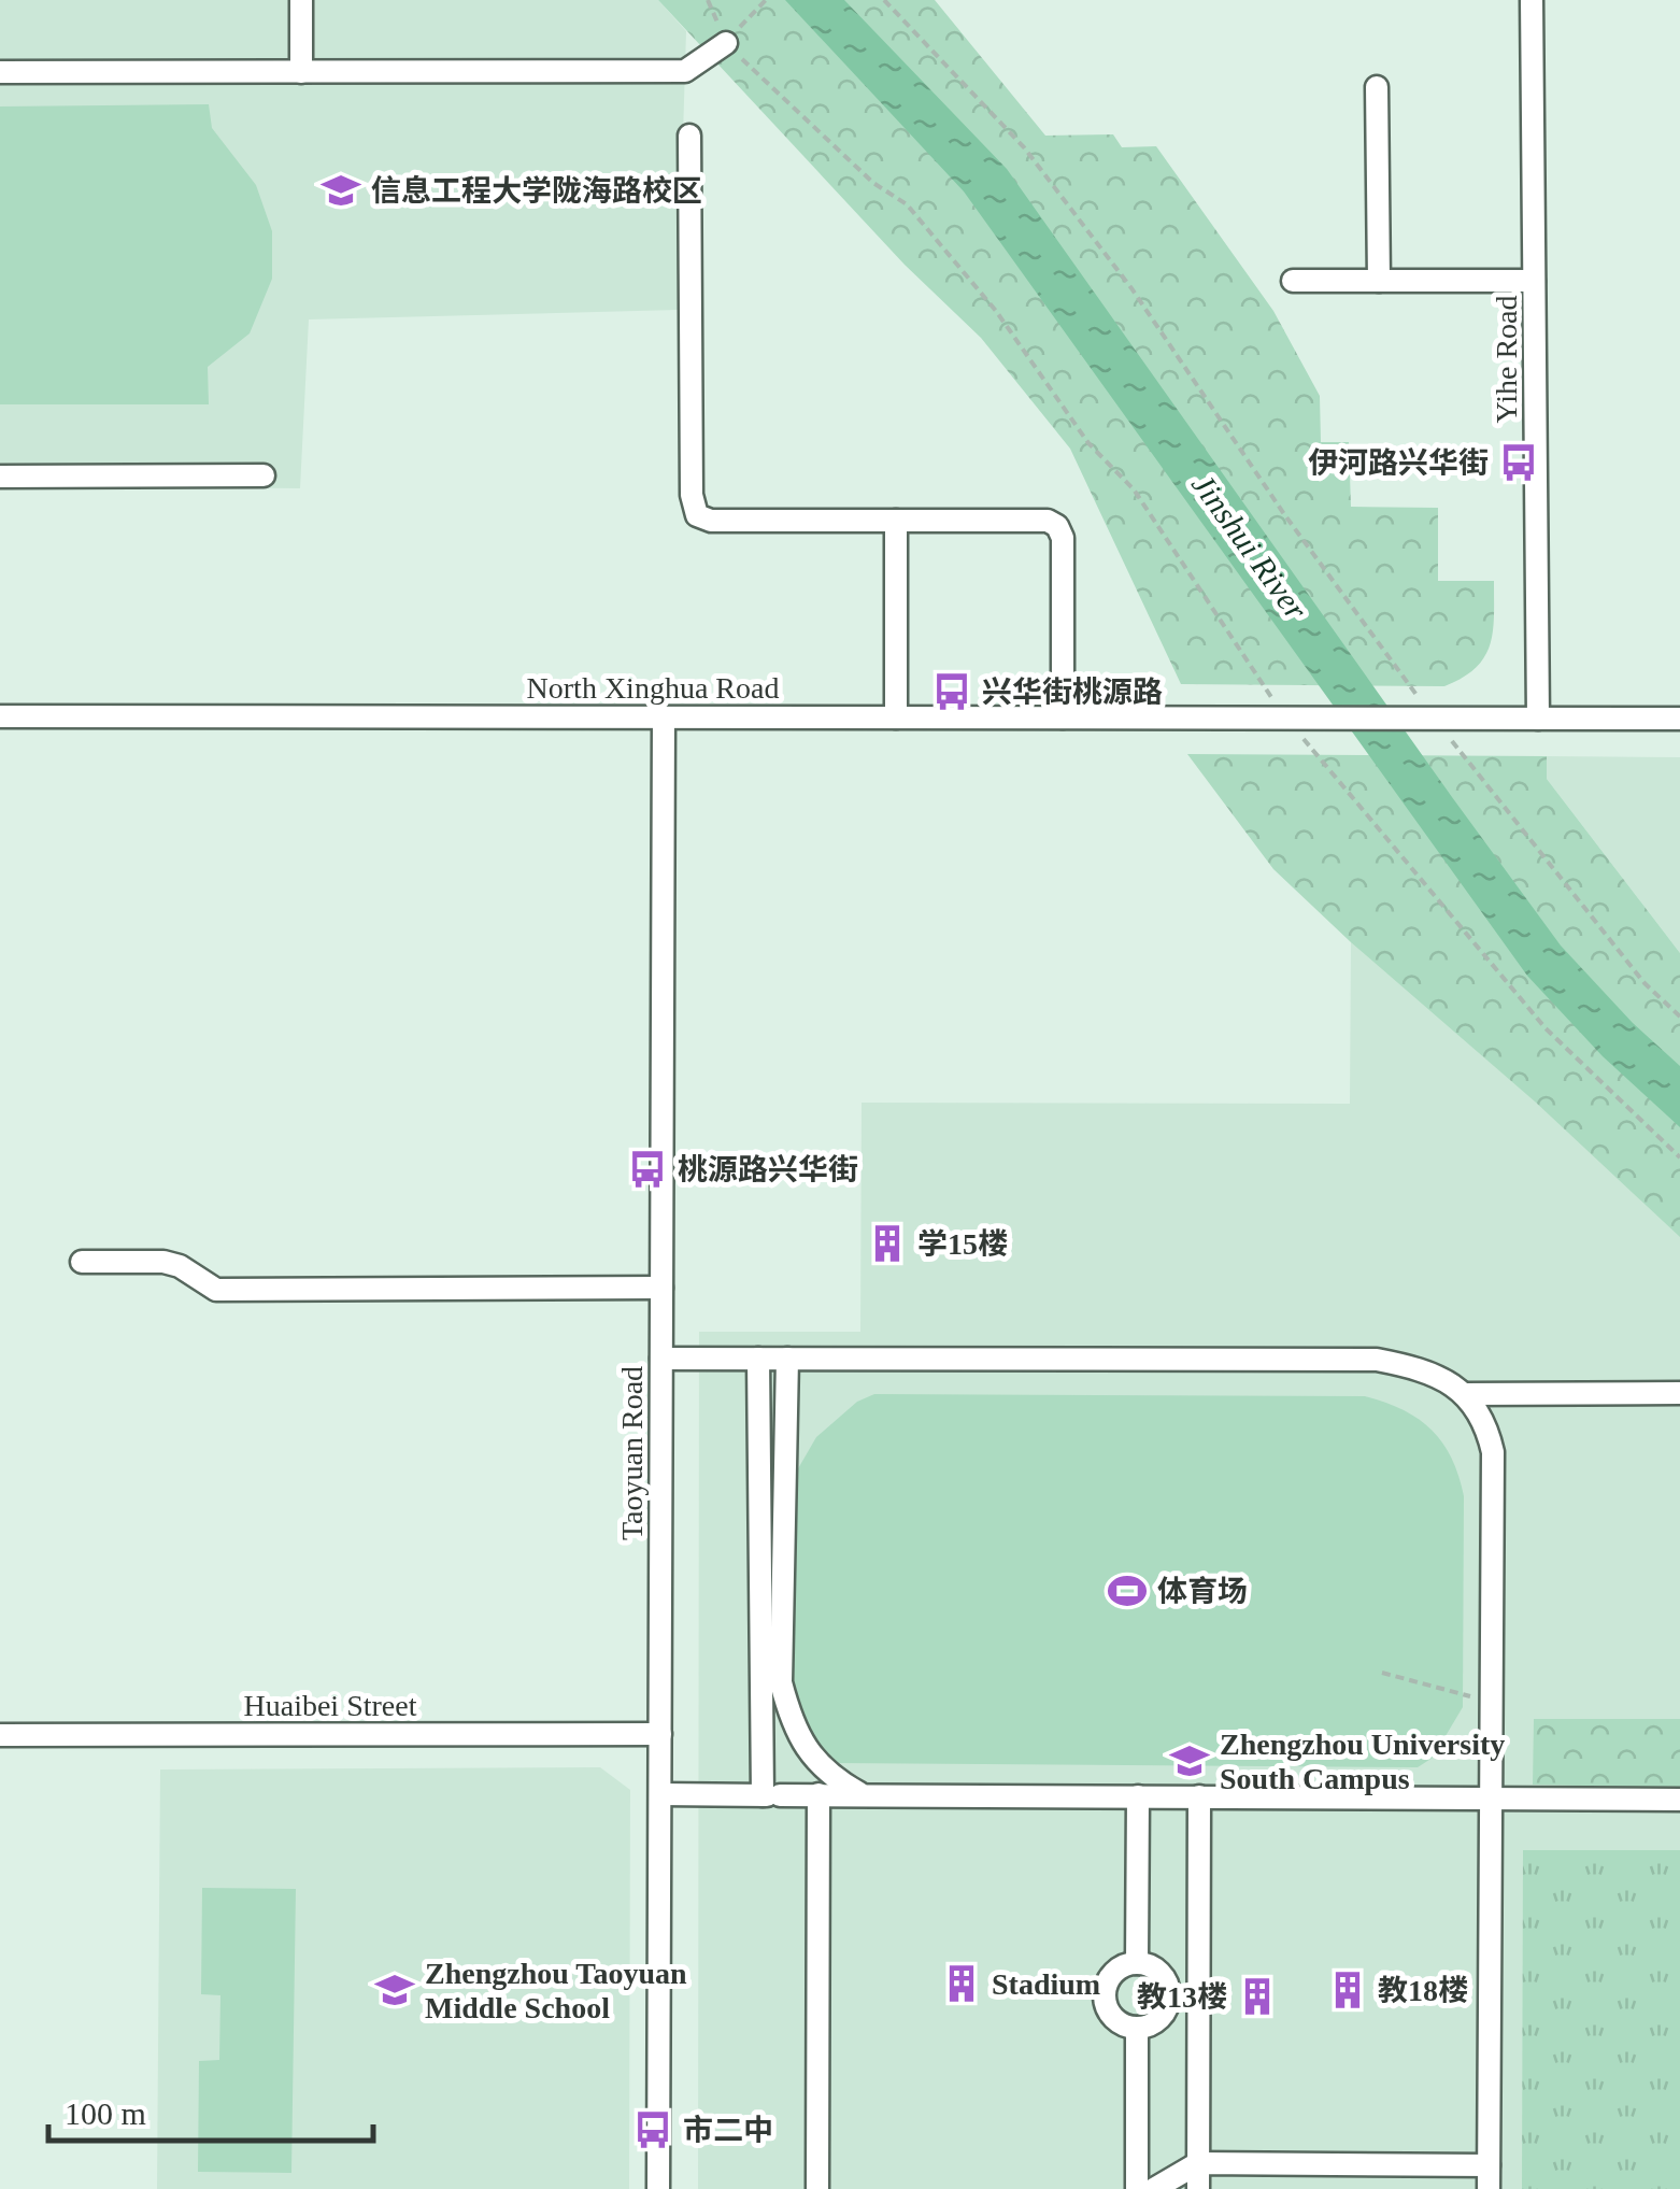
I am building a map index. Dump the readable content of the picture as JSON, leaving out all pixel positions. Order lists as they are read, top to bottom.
{
  "streets": {
    "street": [
      "Yihe Road",
      "North Xinghua Road",
      "Taoyuan Road",
      "Huaibei Street"
    ]
  },
  "crossings": [
    ["Yihe Road", "North Xinghua Road"],
    ["North Xinghua Road", "Taoyuan Road"],
    ["Taoyuan Road", "Huaibei Street"]
  ],
  "water": ["Jinshui River"],
  "places": {
    "school or university": ["信息工程大学陇海路校区", "Zhengzhou University South Campus", "Zhengzhou Taoyuan Middle School"],
    "bus stop": [
      "伊河路兴华街",
      "兴华街桃源路",
      "桃源路兴华街",
      "市二中"
    ],
    "building": [
      "学15楼",
      "Stadium",
      "教18楼",
      "教13楼"
    ],
    "sports": ["体育场"]
  },
  "scale_bar": "100 m"
}
